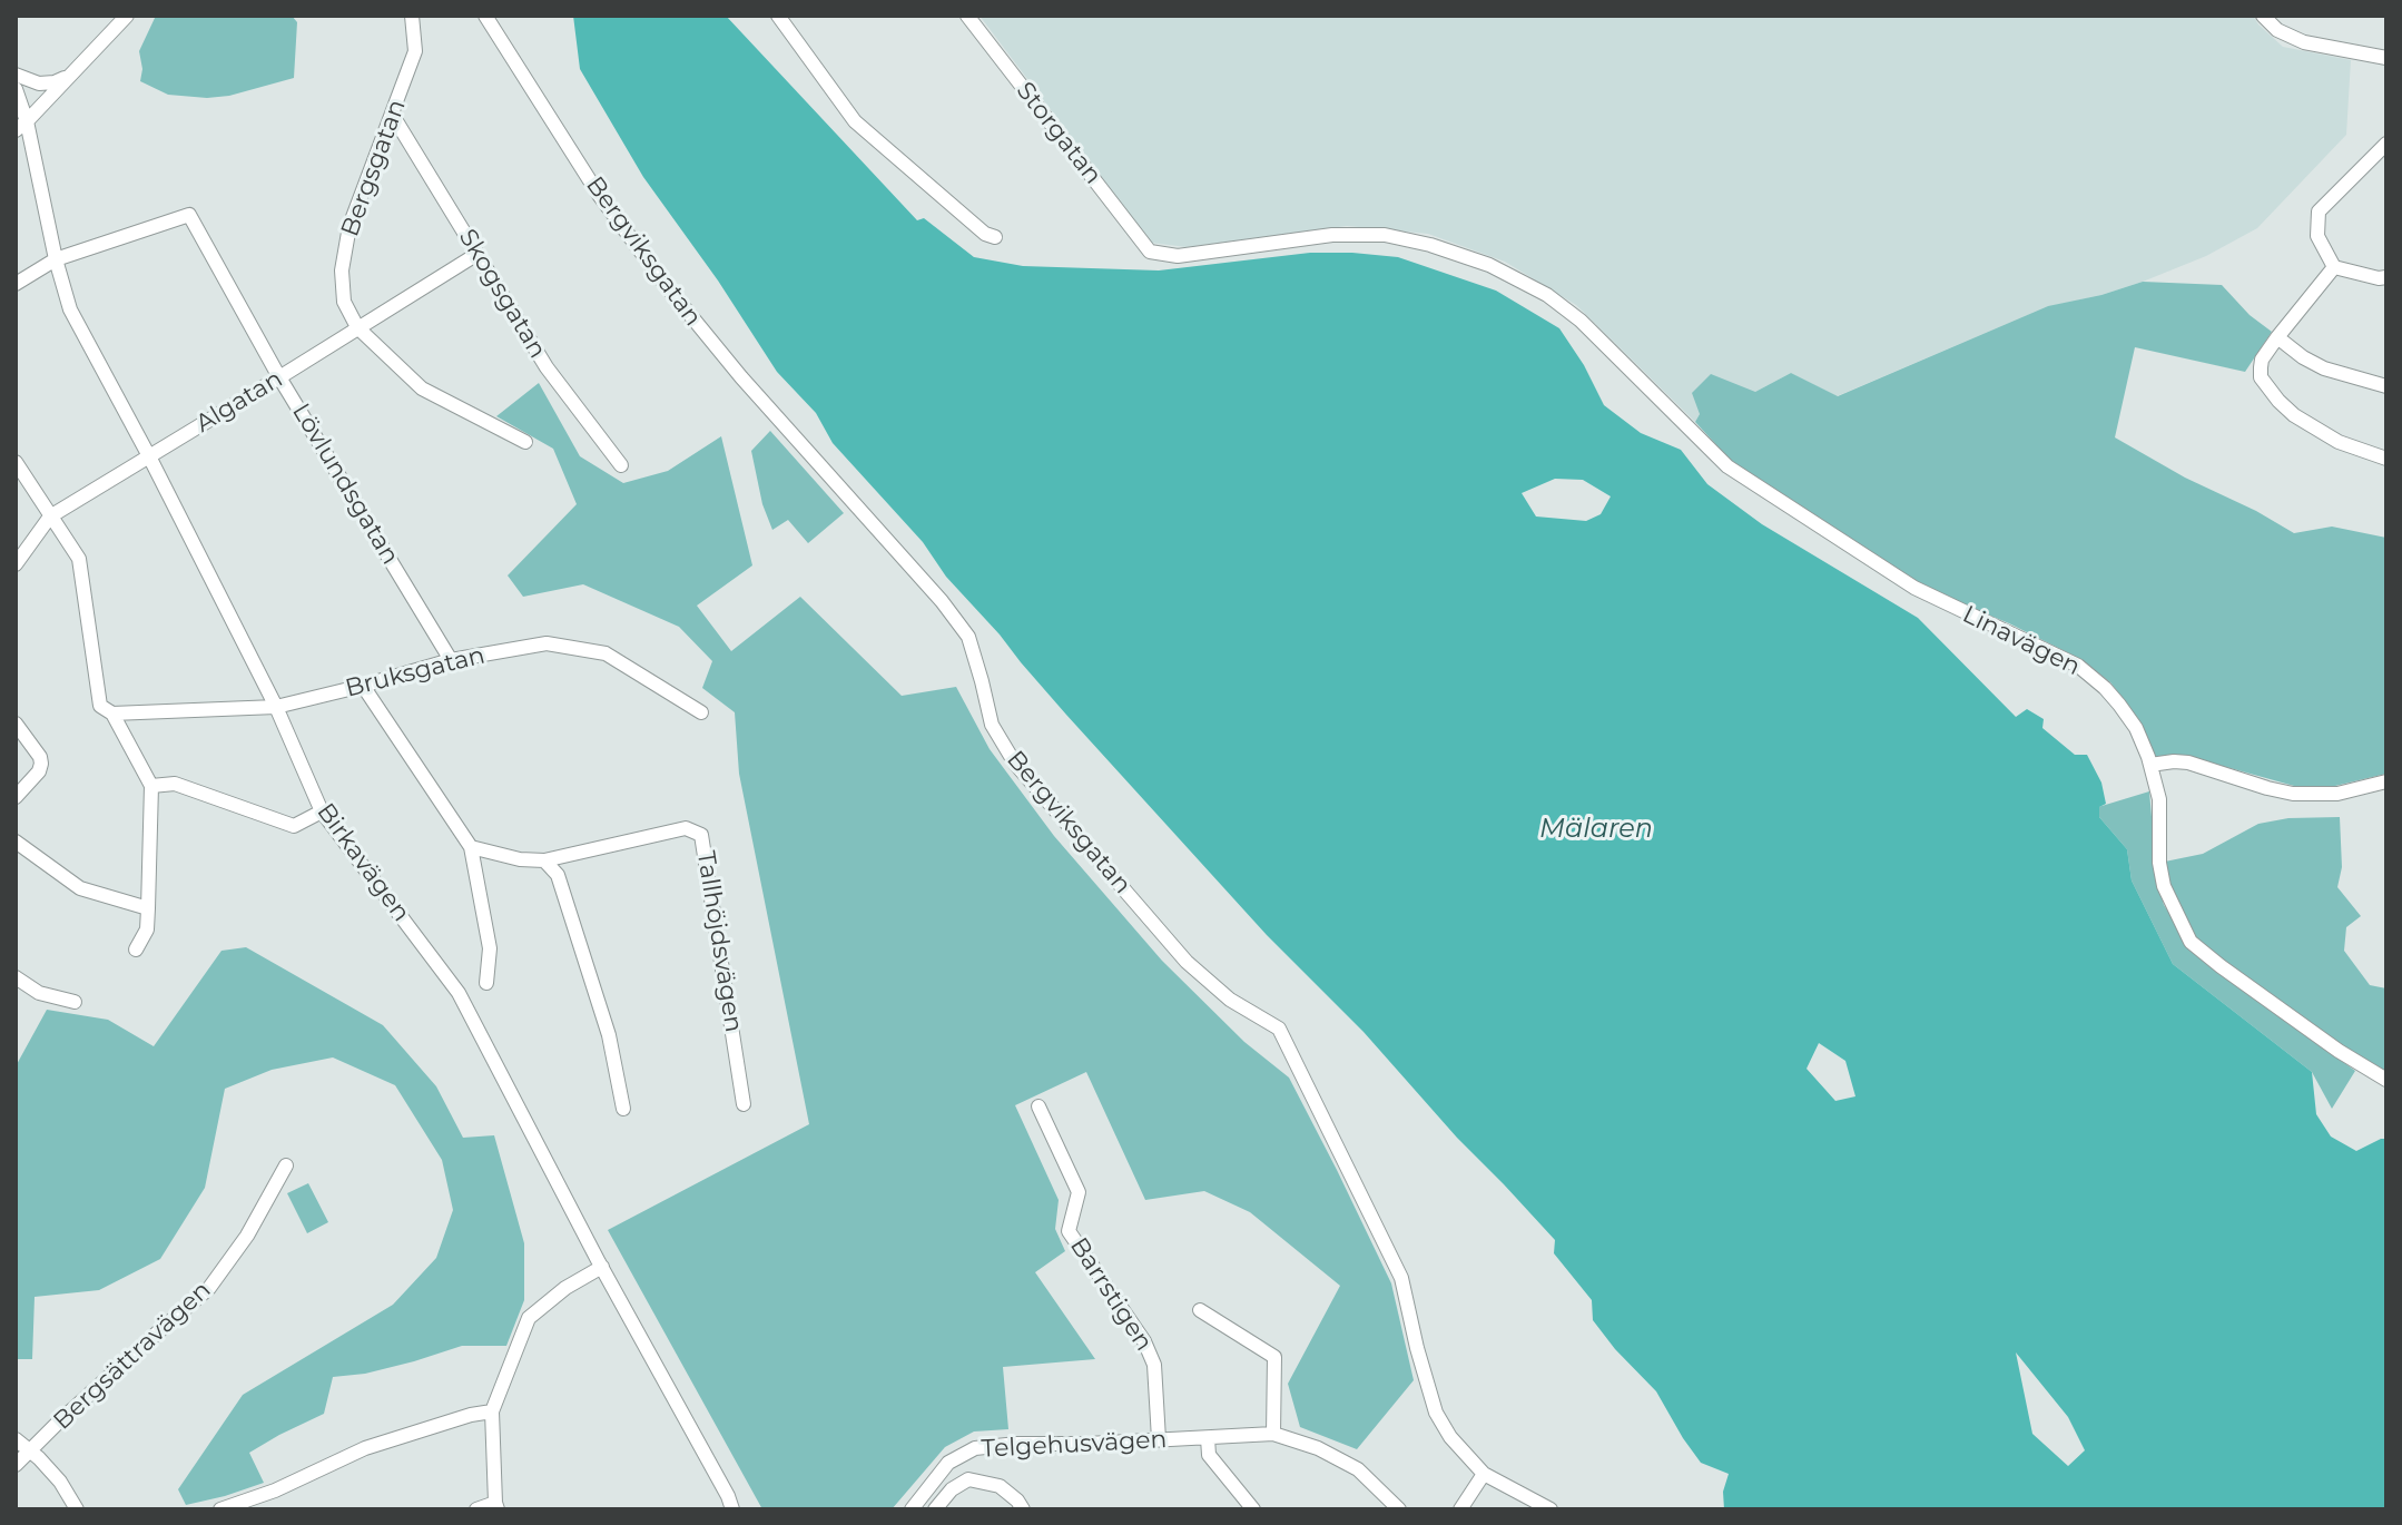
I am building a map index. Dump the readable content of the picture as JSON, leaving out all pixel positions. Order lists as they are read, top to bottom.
{
  "streets": {
    "street": [
      "Storgatan",
      "Bergsgatan",
      "Bergviksgatan",
      "Skogsgatan",
      "Algatan",
      "Lövlundsgatan",
      "Linavägen",
      "Bruksgatan",
      "Birkavägen",
      "Tallhöjdsvägen",
      "Barrstigen",
      "Bergsättravägen",
      "Telgehusvägen"
    ]
  },
  "crossings": [
    ["Storgatan", "Linavägen"],
    ["Bergsgatan", "Skogsgatan"],
    ["Bergsgatan", "Algatan"],
    ["Skogsgatan", "Algatan"],
    ["Algatan", "Lövlundsgatan"],
    ["Algatan", "Birkavägen"],
    ["Lövlundsgatan", "Bruksgatan"],
    ["Lövlundsgatan", "Birkavägen"],
    ["Bruksgatan", "Birkavägen"],
    ["Barrstigen", "Telgehusvägen"]
  ],
  "water": ["Mälaren"]
}
